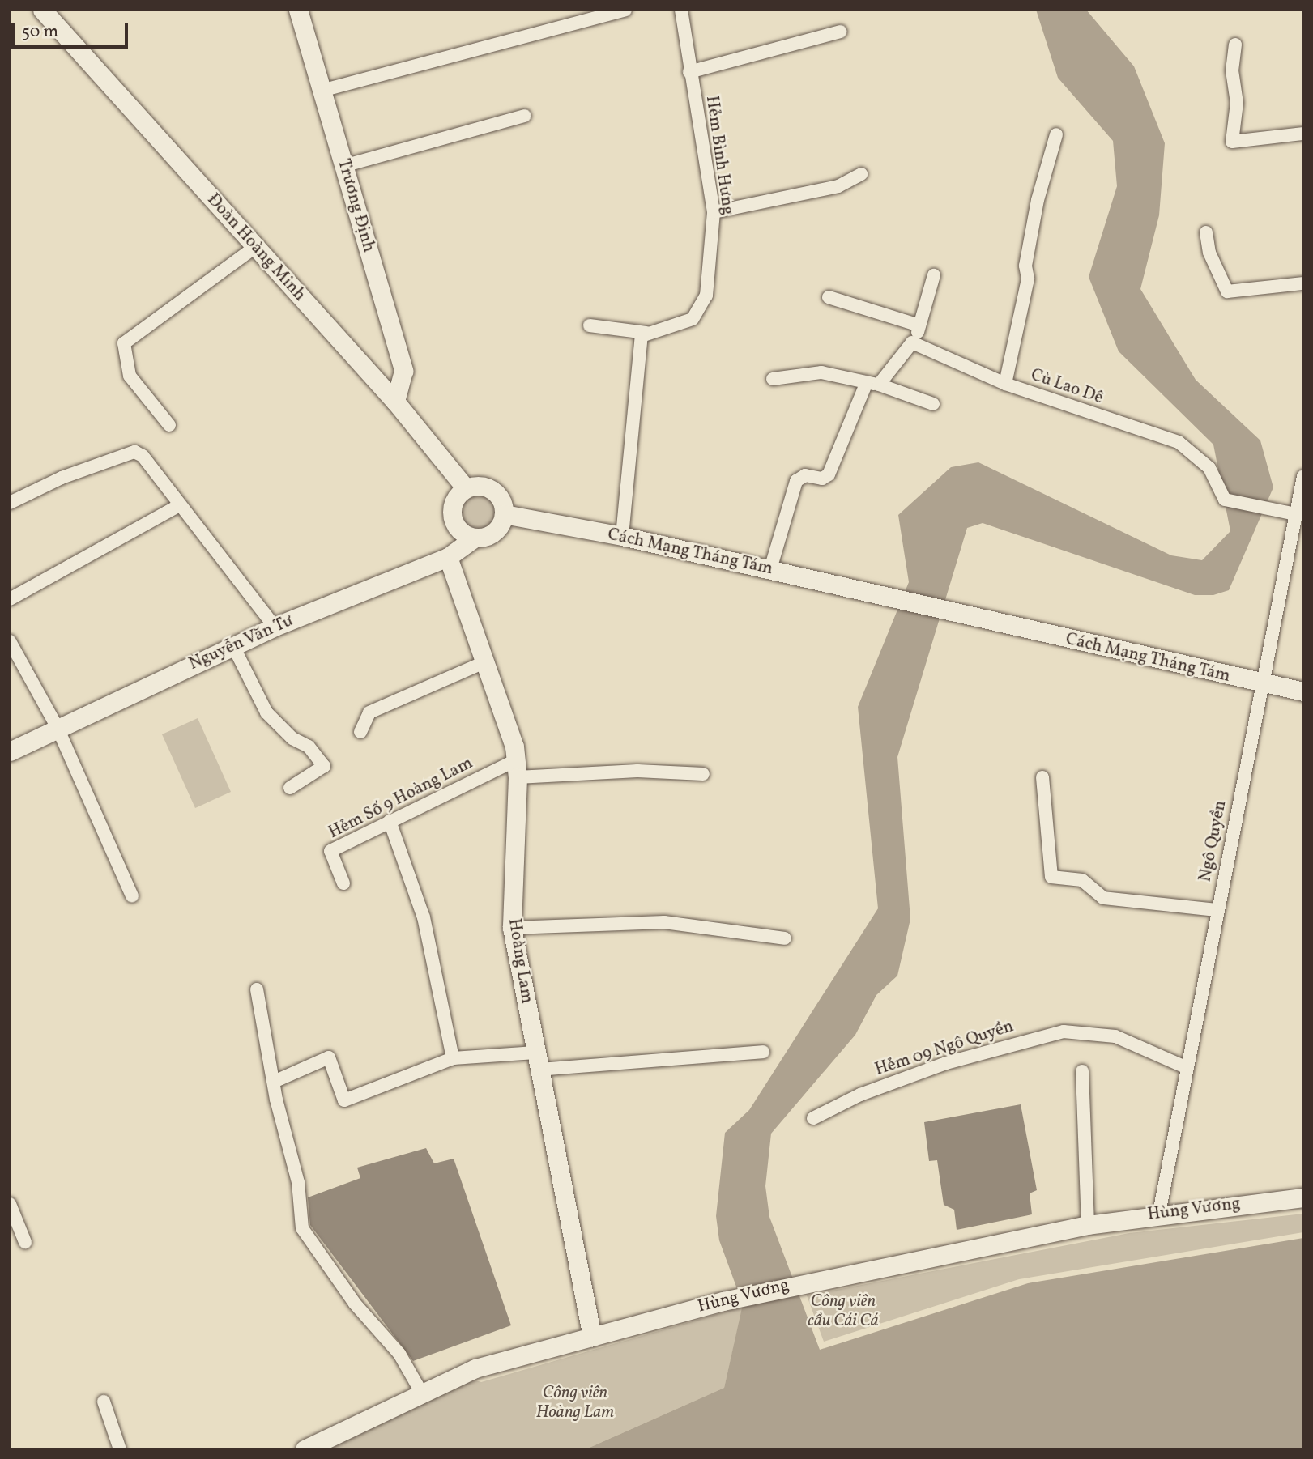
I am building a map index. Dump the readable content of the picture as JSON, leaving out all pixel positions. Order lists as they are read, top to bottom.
{
  "streets": {
    "street": [
      "Hẻm Bình Hưng",
      "Trương Định",
      "Đoàn Hoàng Minh",
      "Cù Lao Dê",
      "Cách Mạng Tháng Tám",
      "Nguyễn Văn Tư",
      "Hẻm Số 9 Hoàng Lam",
      "Ngô Quyền",
      "Hoàng Lam",
      "Hẻm 09 Ngô Quyền",
      "Hùng Vương"
    ]
  },
  "crossings": [
    ["Trương Định", "Đoàn Hoàng Minh"],
    ["Đoàn Hoàng Minh", "Cách Mạng Tháng Tám"],
    ["Đoàn Hoàng Minh", "Nguyễn Văn Tư"],
    ["Cù Lao Dê", "Ngô Quyền"],
    ["Cách Mạng Tháng Tám", "Nguyễn Văn Tư"],
    ["Cách Mạng Tháng Tám", "Ngô Quyền"],
    ["Nguyễn Văn Tư", "Hoàng Lam"],
    ["Hẻm Số 9 Hoàng Lam", "Hoàng Lam"],
    ["Ngô Quyền", "Hẻm 09 Ngô Quyền"],
    ["Ngô Quyền", "Hùng Vương"],
    ["Hoàng Lam", "Hùng Vương"]
  ],
  "parks": ["Công viên cầu Cái Cá", "Công viên Hoàng Lam"],
  "scale_bar": "50 m"
}
